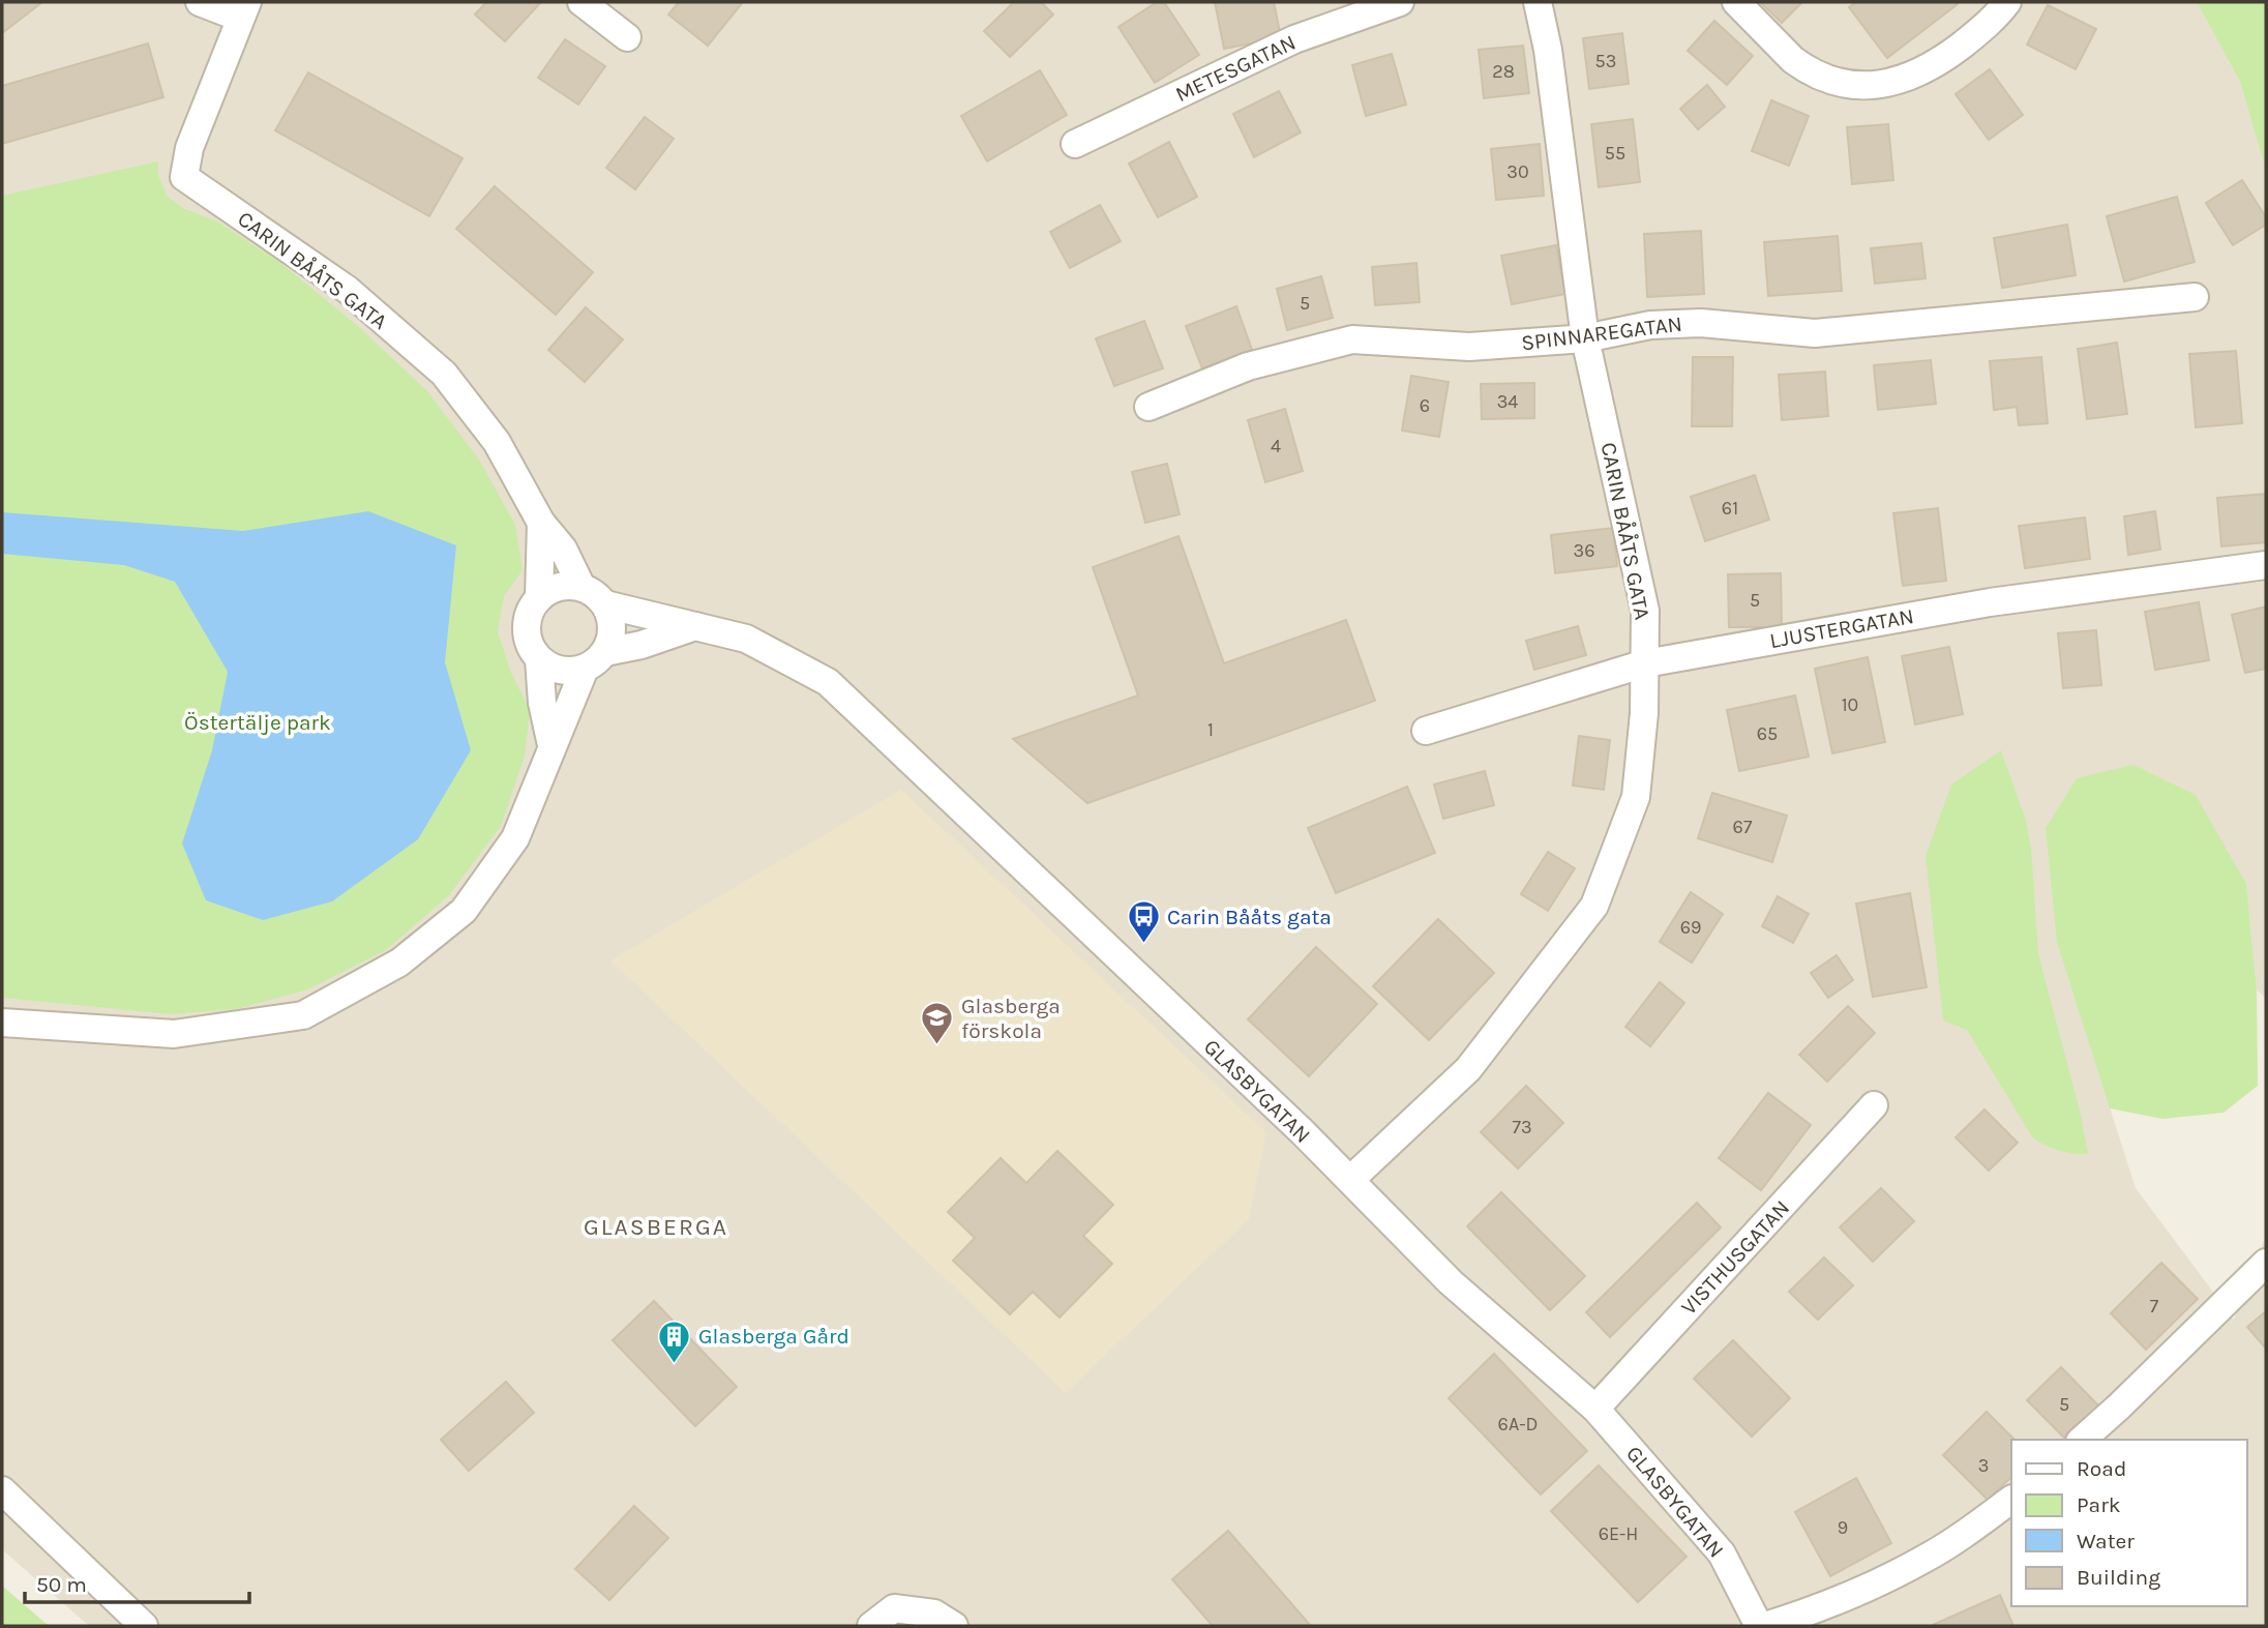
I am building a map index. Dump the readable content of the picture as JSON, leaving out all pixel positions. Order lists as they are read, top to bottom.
{
  "streets": {
    "street": [
      "METESGATAN",
      "CARIN BÅÅTS GATA",
      "SPINNAREGATAN",
      "LJUSTERGATAN",
      "GLASBYGATAN",
      "VISTHUSGATAN"
    ]
  },
  "crossings": [
    ["CARIN BÅÅTS GATA", "SPINNAREGATAN"],
    ["CARIN BÅÅTS GATA", "LJUSTERGATAN"],
    ["CARIN BÅÅTS GATA", "GLASBYGATAN"],
    ["GLASBYGATAN", "VISTHUSGATAN"]
  ],
  "districts": ["GLASBERGA"],
  "parks": ["Östertälje park"],
  "places": {
    "bus stop": ["Carin Bååts gata"],
    "school or university": ["Glasberga förskola"],
    "building": ["Glasberga Gård"]
  },
  "house_numbers": [
    "53",
    "28",
    "55",
    "30",
    "5",
    "34",
    "6",
    "4",
    "61",
    "36",
    "5",
    "10",
    "1",
    "65",
    "67",
    "69",
    "73",
    "7",
    "5",
    "6A-D",
    "3",
    "9",
    "6E-H"
  ],
  "legend": [
    "Road",
    "Park",
    "Water",
    "Building"
  ],
  "scale_bar": "50 m"
}
